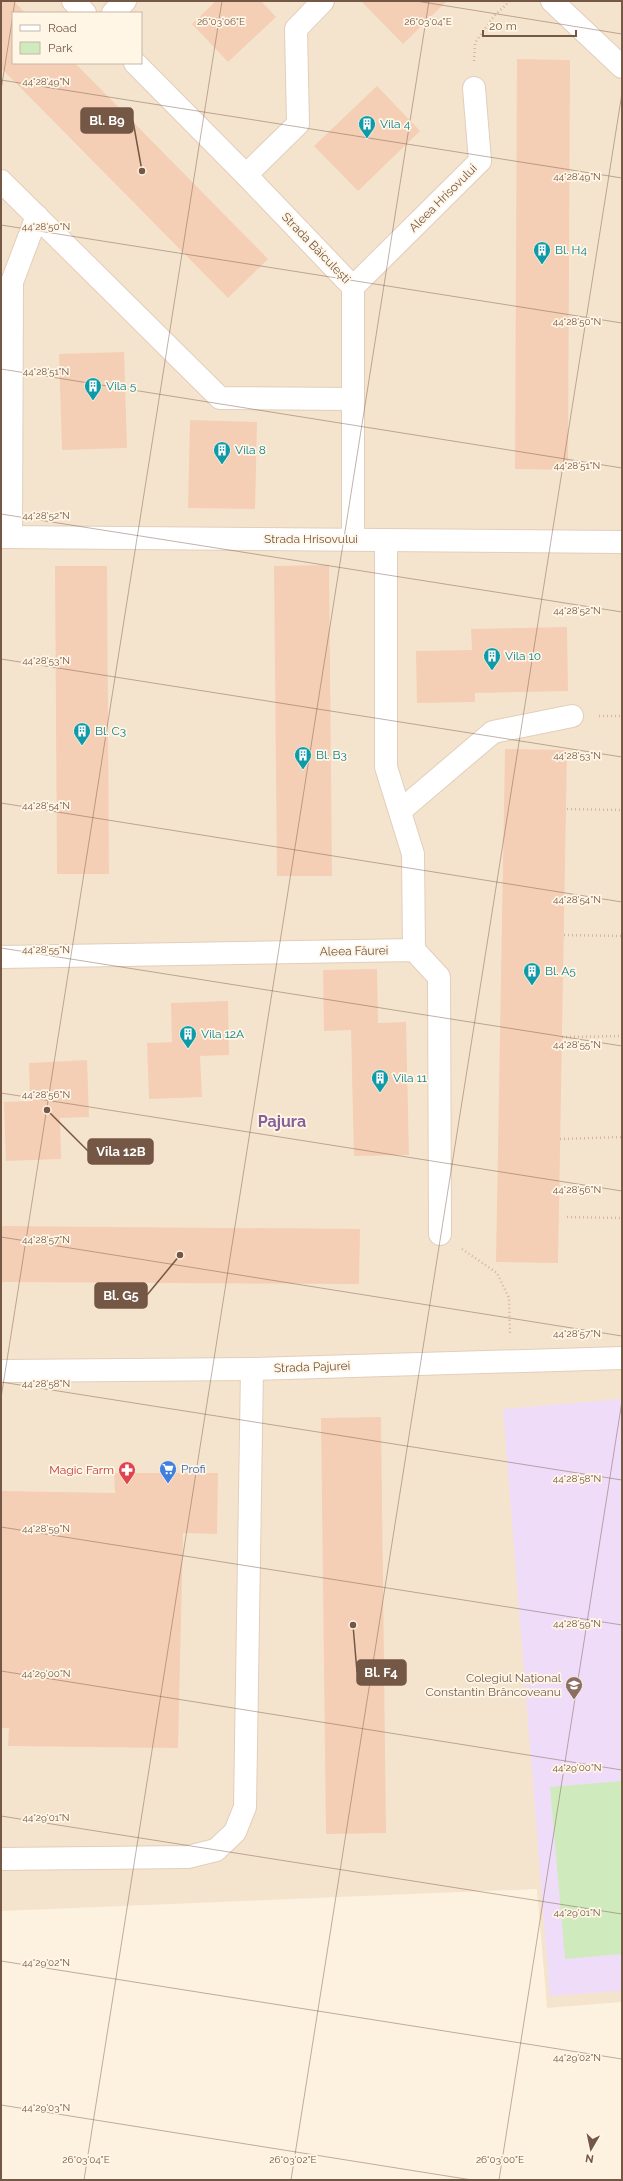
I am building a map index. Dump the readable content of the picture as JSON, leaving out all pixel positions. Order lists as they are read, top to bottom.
{
  "streets": {
    "street": [
      "Aleea Hrisovului",
      "Strada Băiculești",
      "Strada Hrisovului",
      "Aleea Făurei",
      "Strada Pajurei"
    ]
  },
  "crossings": [
    ["Aleea Hrisovului", "Strada Băiculești"],
    ["Strada Băiculești", "Strada Hrisovului"]
  ],
  "districts": ["Pajura"],
  "places": {
    "building": [
      "Vila 4",
      "Bl. H4",
      "Vila 5",
      "Vila 8",
      "Vila 10",
      "Bl. C3",
      "Bl. B3",
      "Bl. A5",
      "Vila 12A",
      "Vila 11"
    ],
    "other": [
      "Bl. B9",
      "Vila 12B",
      "Bl. G5",
      "Bl. F4"
    ],
    "supermarket": ["Profi"],
    "pharmacy": ["Magic Farm"],
    "school or university": ["Colegiul Național Constantin Brâncoveanu"]
  },
  "legend": ["Road", "Park"],
  "scale_bar": "20 m",
  "north": "bottom",
  "coordinates": [
    "26°03'06\"E",
    "26°03'04\"E",
    "44°28'49\"N",
    "44°28'50\"N",
    "44°28'51\"N",
    "44°28'52\"N",
    "44°28'53\"N",
    "44°28'54\"N",
    "44°28'55\"N",
    "44°28'56\"N",
    "44°28'57\"N",
    "44°28'58\"N",
    "44°28'59\"N",
    "44°29'00\"N",
    "44°29'01\"N",
    "44°29'02\"N",
    "44°29'03\"N",
    "26°03'02\"E",
    "26°03'00\"E"
  ]
}
